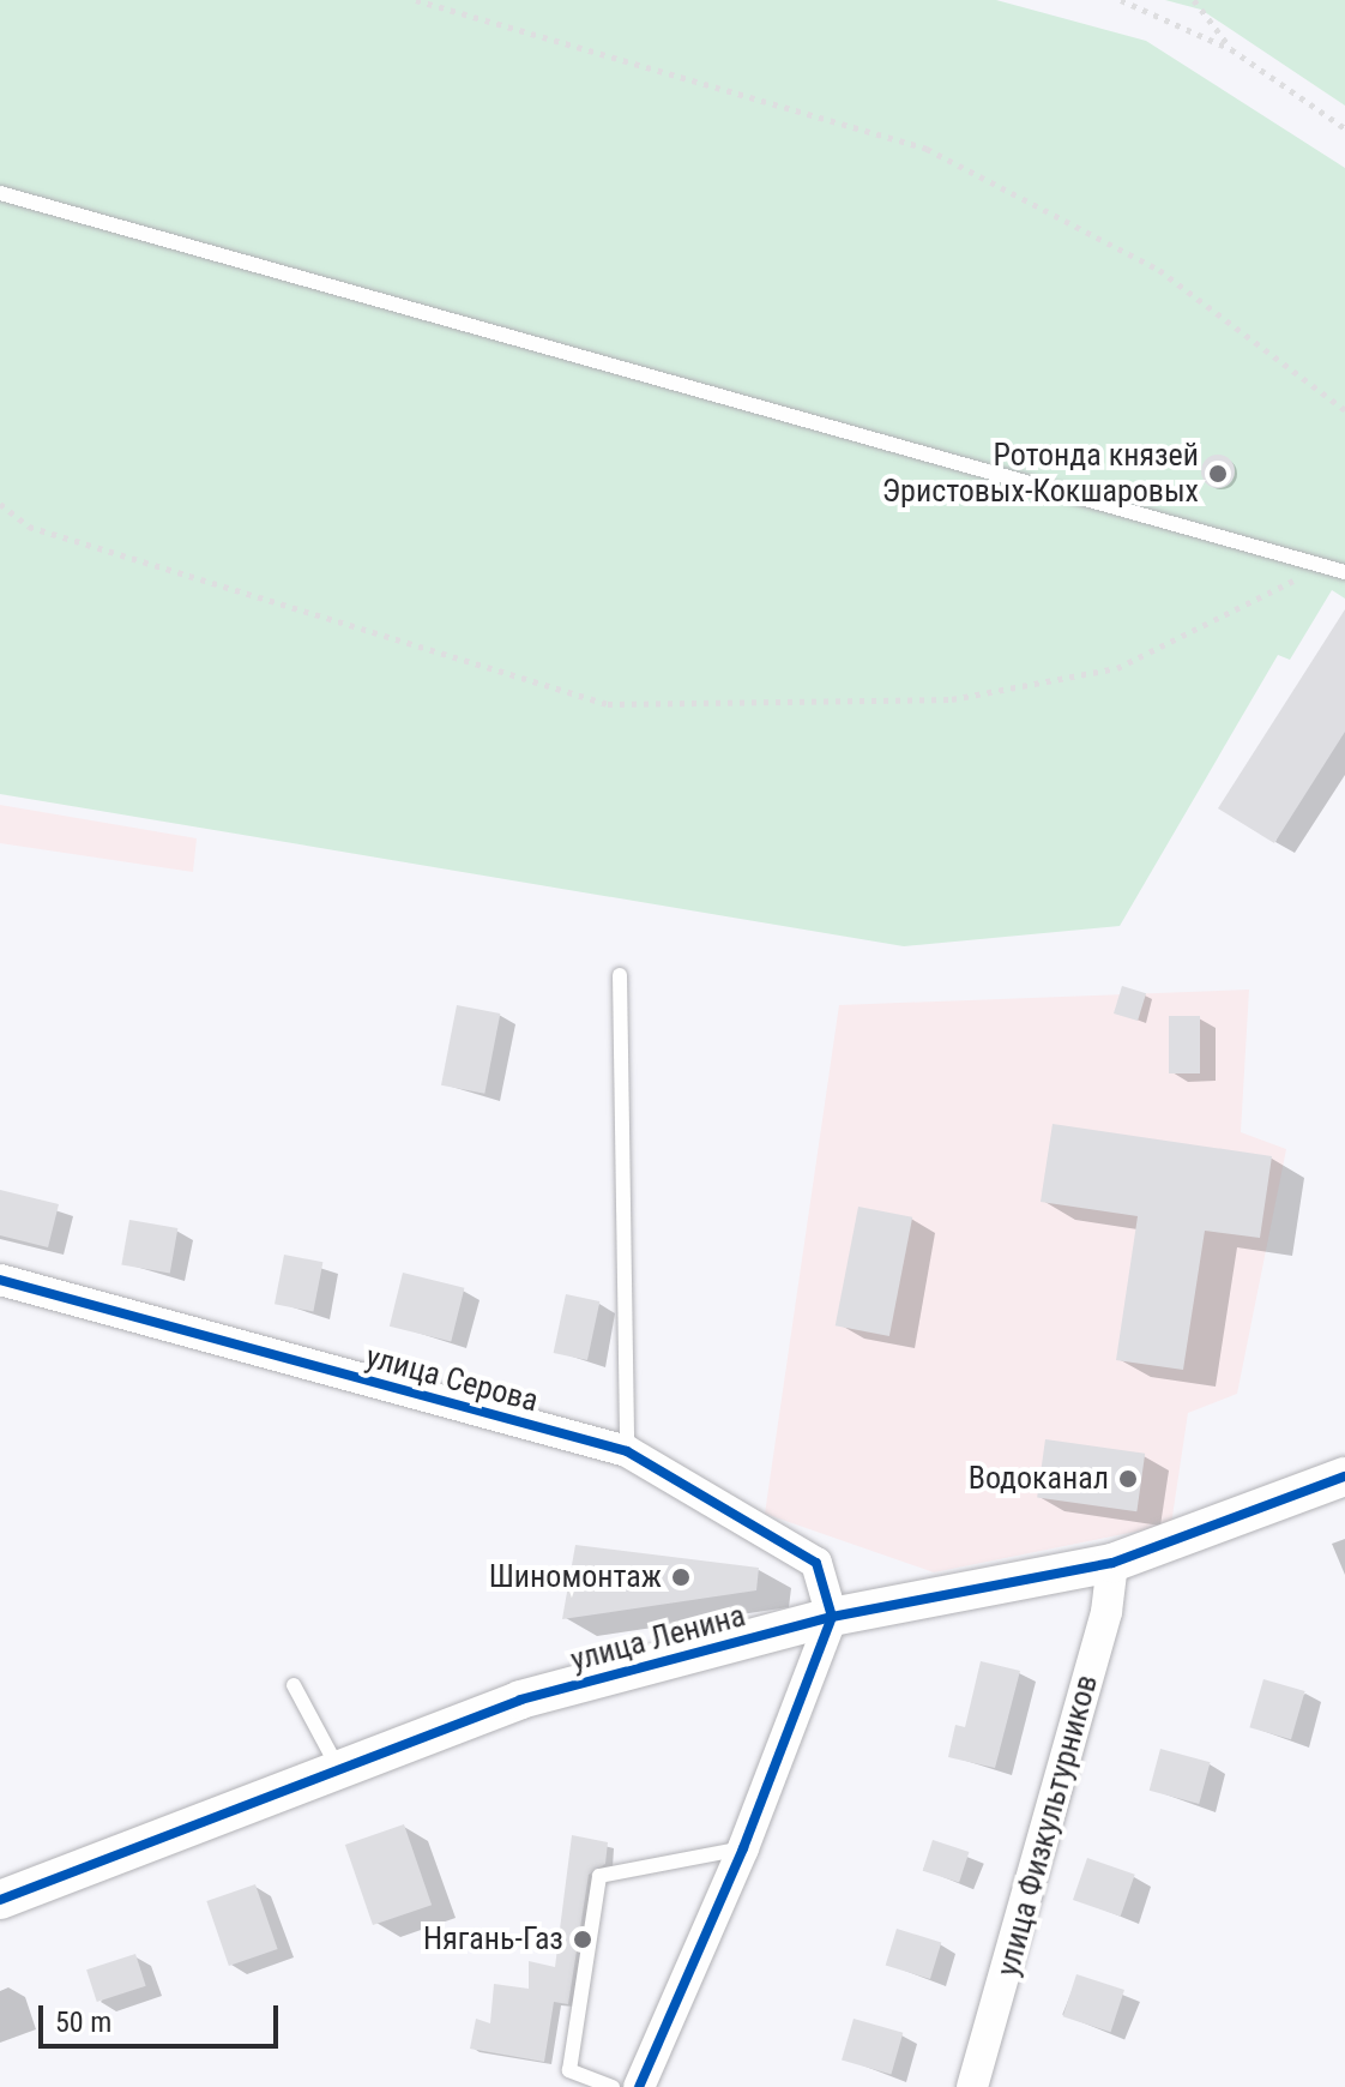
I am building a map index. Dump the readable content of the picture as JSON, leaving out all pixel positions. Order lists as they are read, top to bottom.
{
  "streets": {
    "street": ["улица Серова", "улица Ленина", "улица Физкультурников"]
  },
  "crossings": [
    ["улица Серова", "улица Ленина"],
    ["улица Ленина", "улица Физкультурников"]
  ],
  "places": [
    "Ротонда князей Эристовых-Кокшаровых",
    "Водоканал",
    "Шиномонтаж",
    "Нягань-Газ"
  ],
  "scale_bar": "50 m"
}
